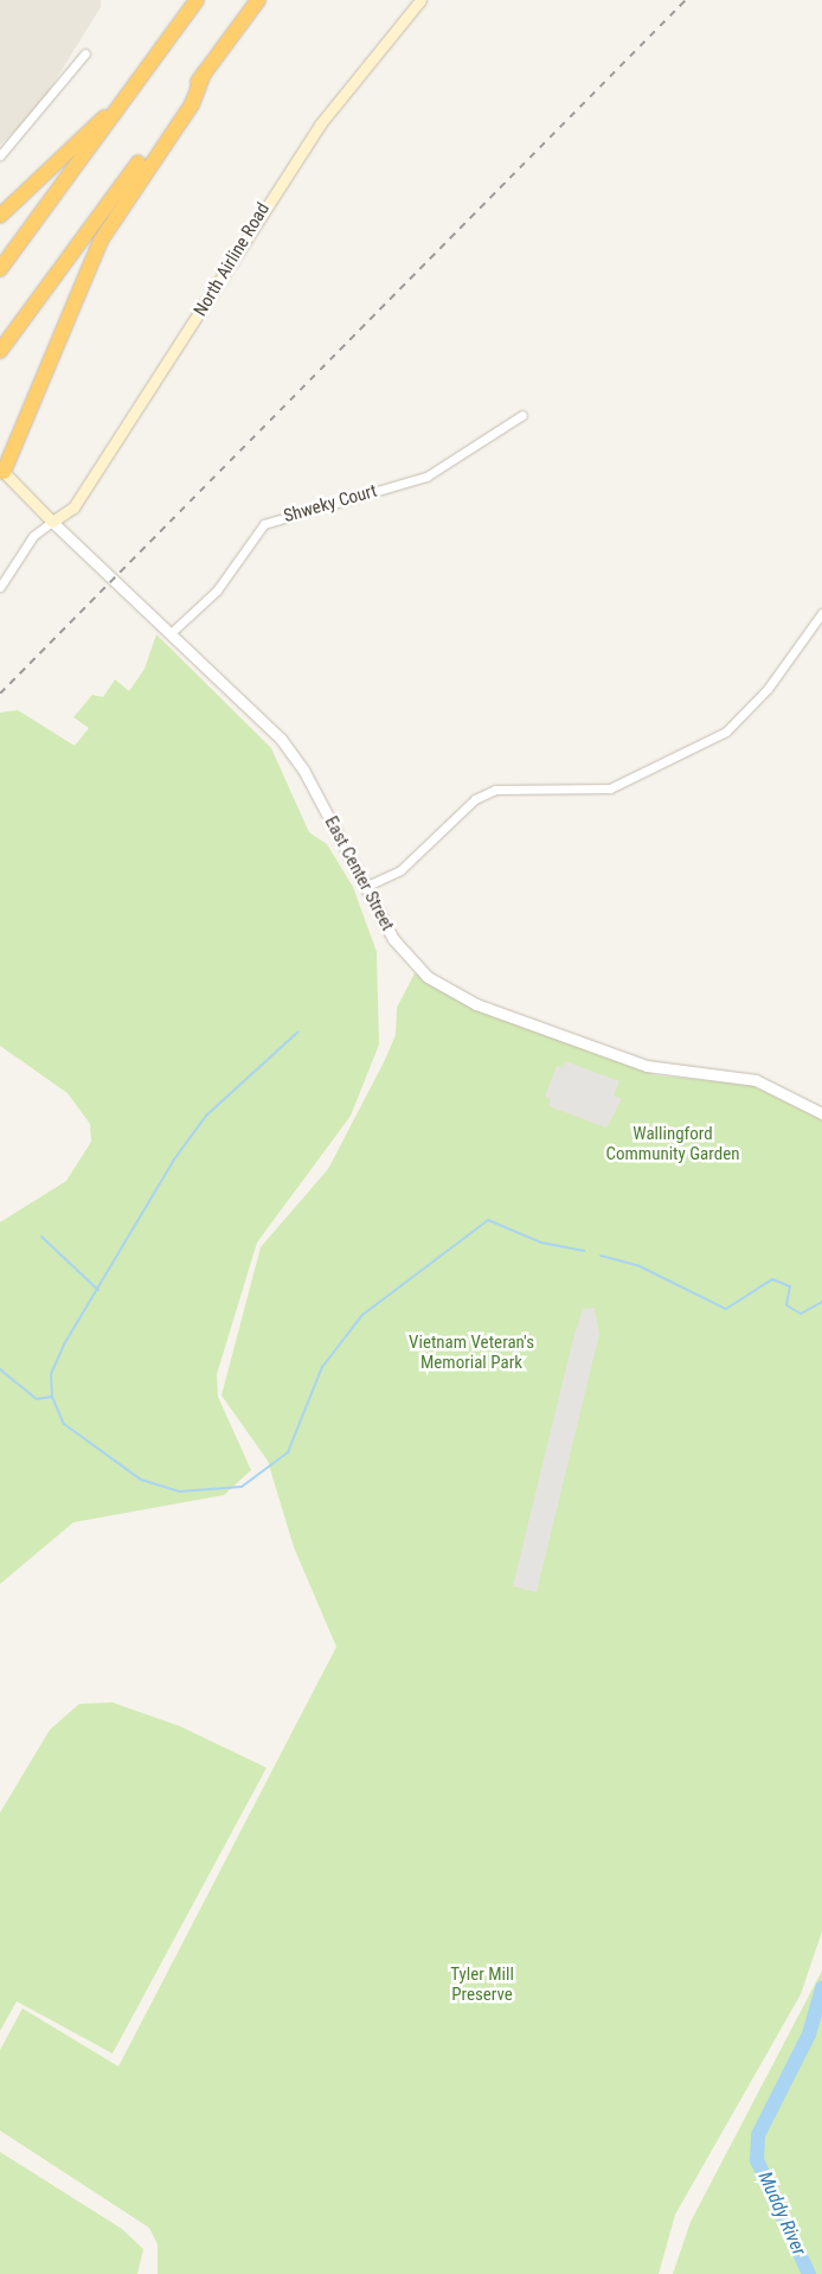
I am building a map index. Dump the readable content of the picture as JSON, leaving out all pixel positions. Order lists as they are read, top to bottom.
{
  "streets": {
    "main road": ["North Airline Road", "East Center Street"],
    "street": ["Shweky Court"]
  },
  "crossings": [
    ["North Airline Road", "East Center Street"],
    ["Shweky Court", "East Center Street"]
  ],
  "water": ["Muddy River"],
  "parks": ["Wallingford Community Garden", "Vietnam Veteran's Memorial Park", "Tyler Mill Preserve"]
}
